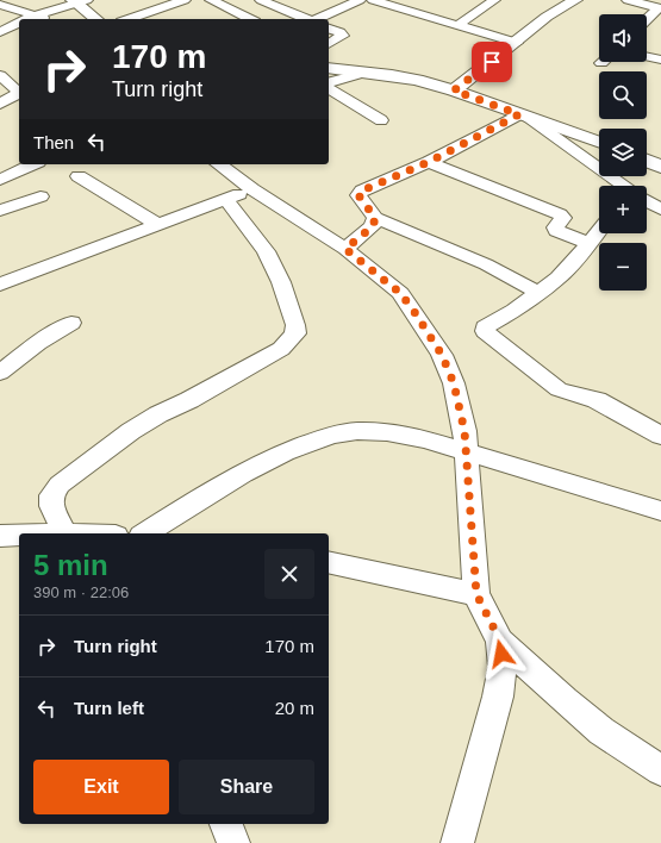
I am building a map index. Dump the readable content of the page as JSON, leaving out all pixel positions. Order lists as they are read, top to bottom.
{
  "page": {
    "map_buttons": ["+", "−"],
    "turn": ["170 m", "Turn right"],
    "then": "Then",
    "heading": ["5 min", "390 m · 22:06"],
    "list": [
      {
        "name": "Turn right",
        "value": "170 m"
      },
      {
        "name": "Turn left",
        "value": "20 m"
      }
    ],
    "buttons": ["Exit", "Share"]
  }
}
